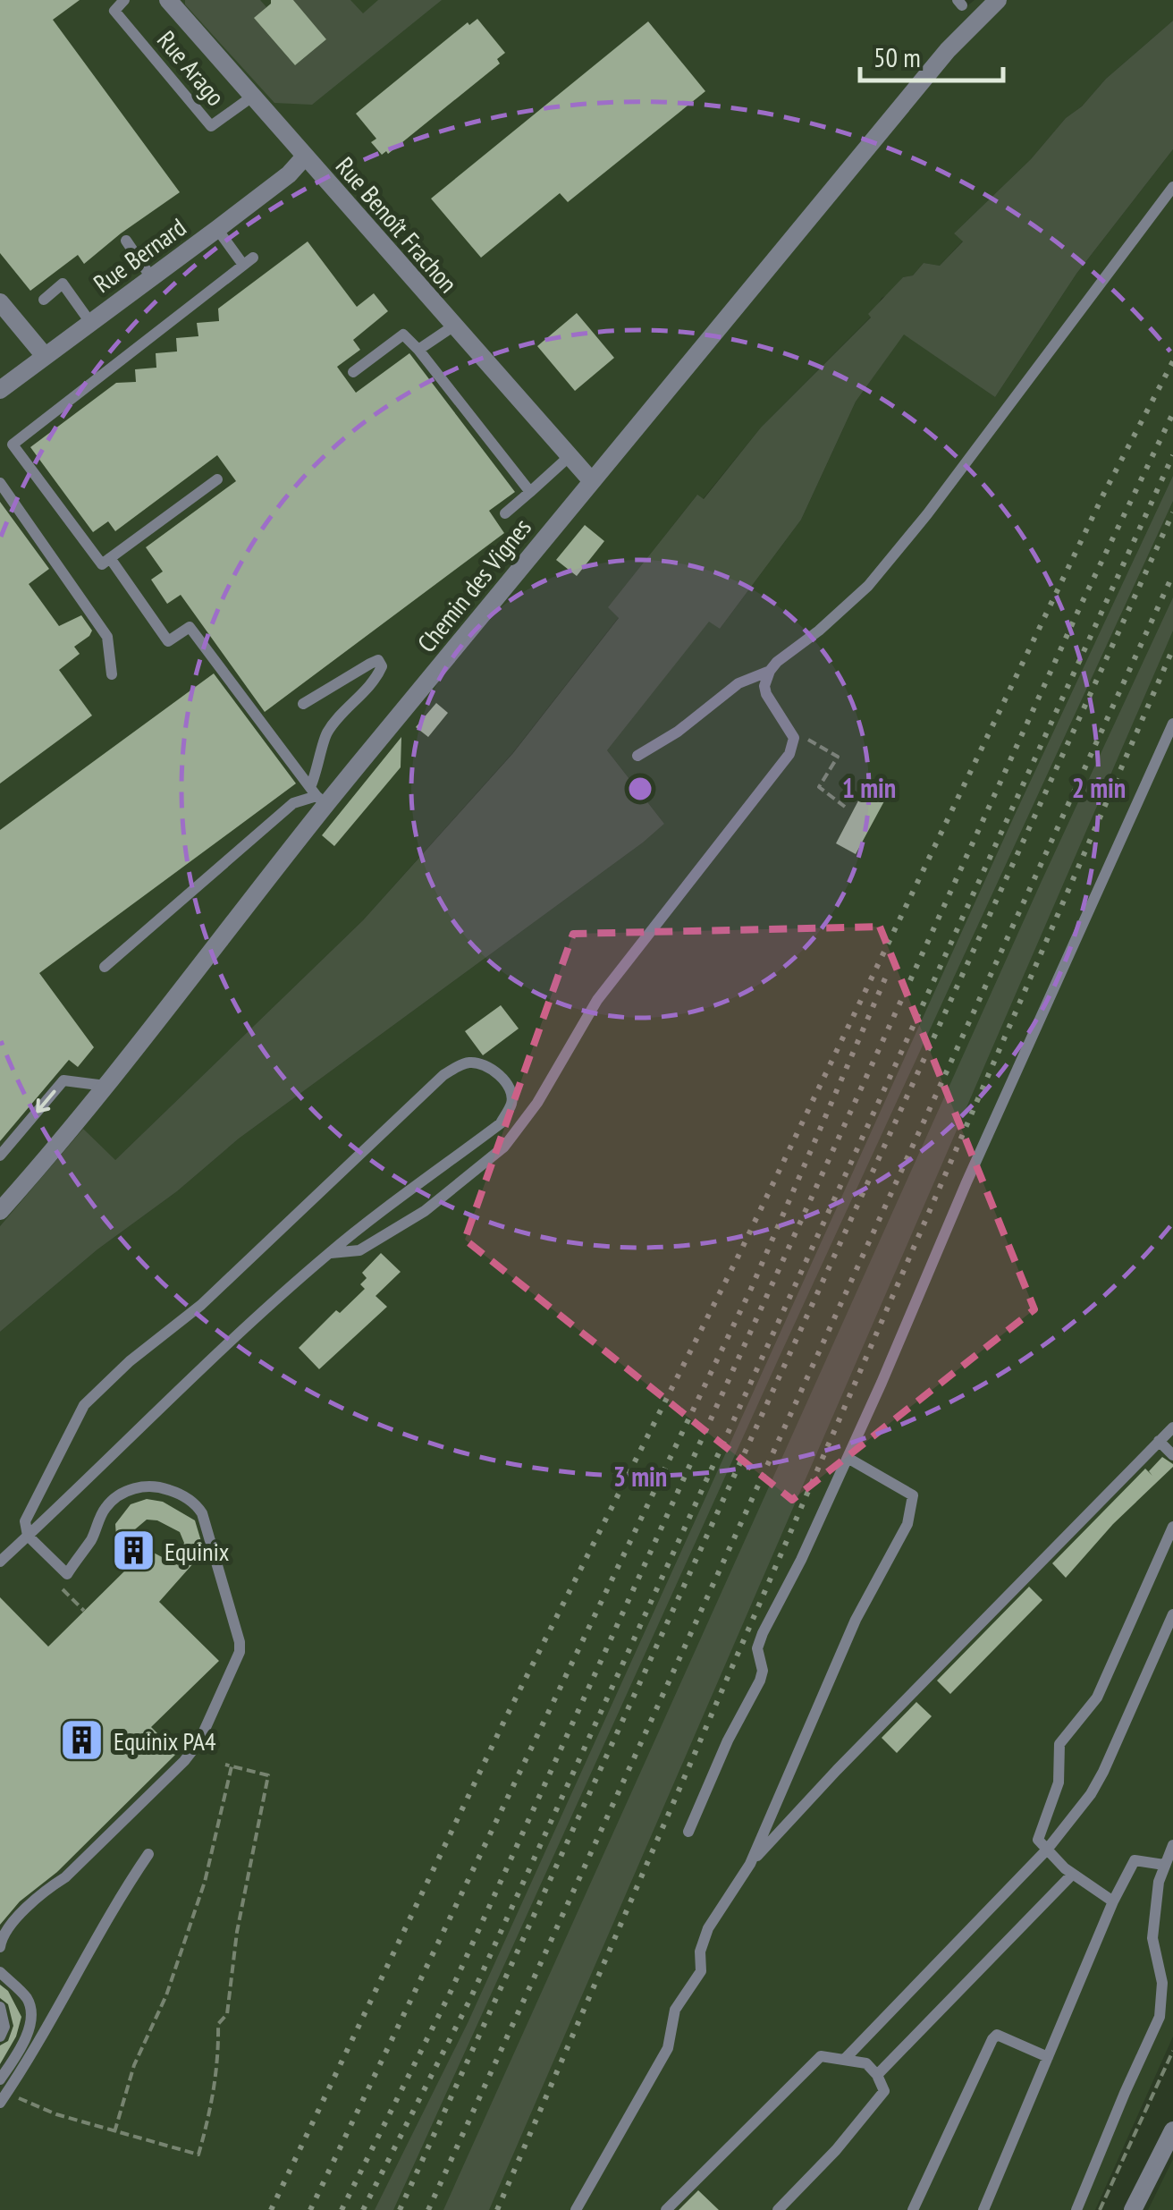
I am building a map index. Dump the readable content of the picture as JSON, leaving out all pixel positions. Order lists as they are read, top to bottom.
{
  "streets": {
    "street": ["Rue Benoît Frachon", "Rue Bernard", "Chemin des Vignes"],
    "lane": ["Rue Arago"]
  },
  "crossings": [
    ["Rue Arago", "Rue Benoît Frachon"],
    ["Rue Benoît Frachon", "Rue Bernard"],
    ["Rue Benoît Frachon", "Chemin des Vignes"]
  ],
  "places": {
    "building": ["Equinix", "Equinix PA4"]
  },
  "scale_bar": "50 m",
  "rings": ["1 min", "2 min", "3 min"]
}
